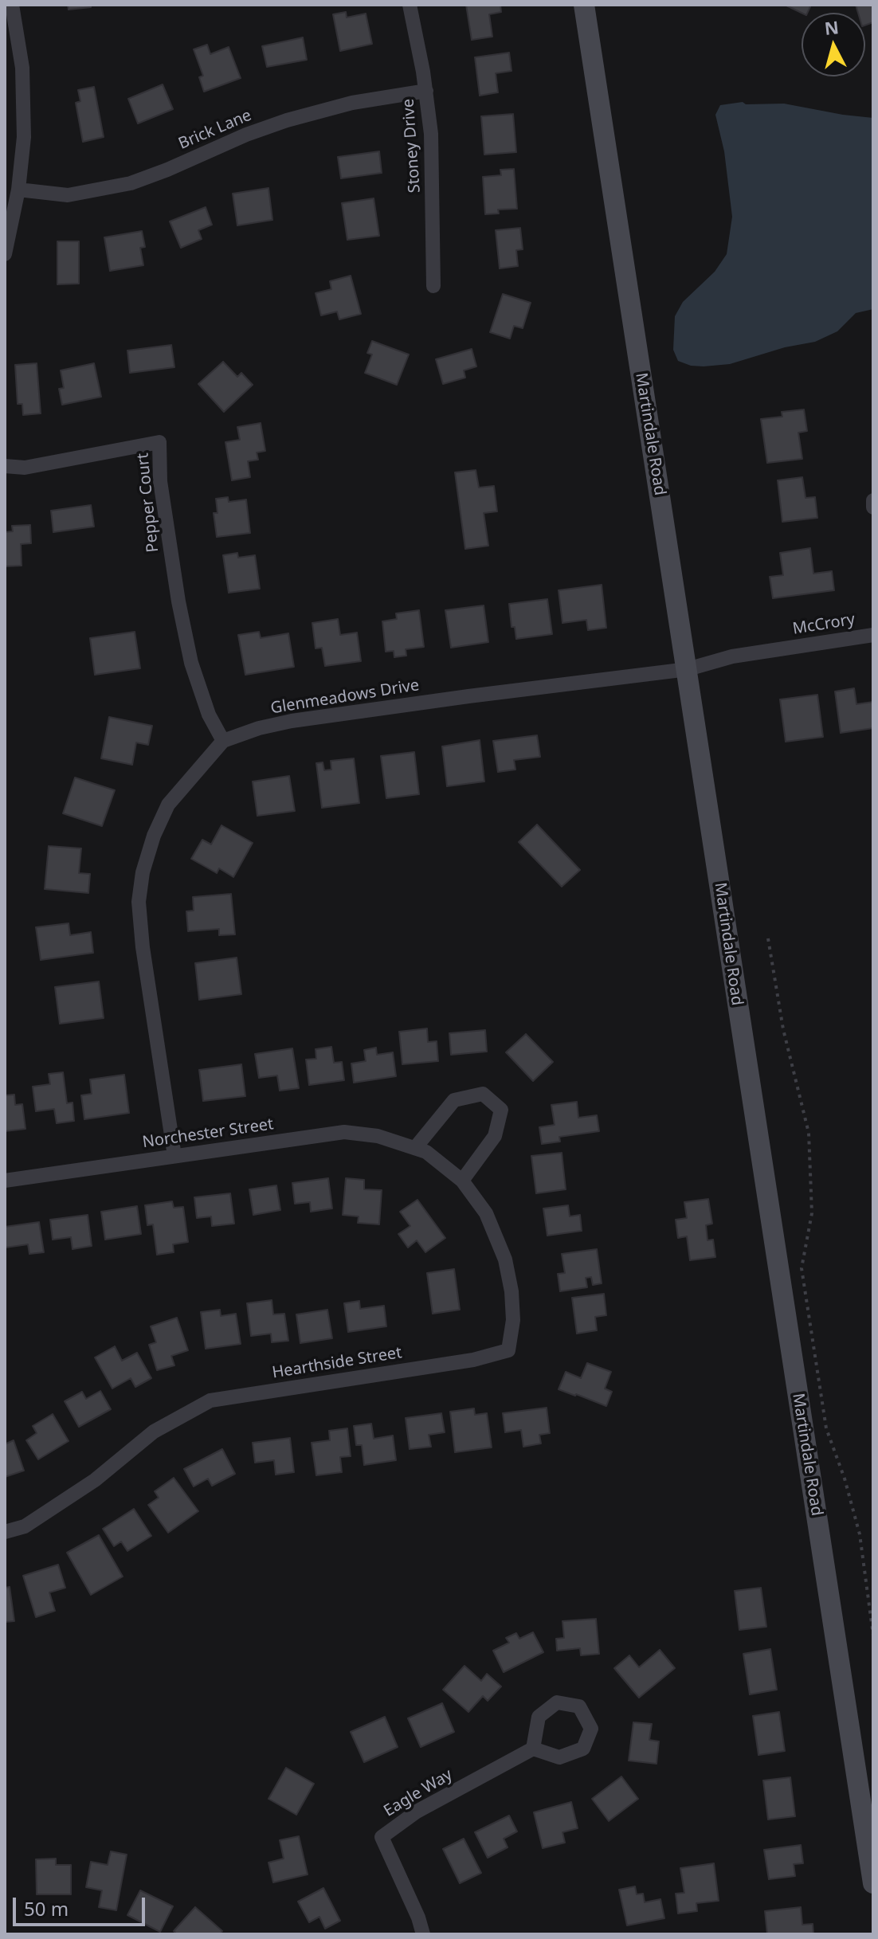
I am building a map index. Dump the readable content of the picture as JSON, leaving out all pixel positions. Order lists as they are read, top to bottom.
{
  "streets": {
    "street": [
      "Brick Lane",
      "Stoney Drive",
      "Martindale Road",
      "Pepper Court",
      "McCrory",
      "Glenmeadows Drive",
      "Norchester Street",
      "Hearthside Street",
      "Eagle Way"
    ]
  },
  "crossings": [
    ["Brick Lane", "Stoney Drive"],
    ["Martindale Road", "McCrory"],
    ["Martindale Road", "Glenmeadows Drive"],
    ["Pepper Court", "Glenmeadows Drive"],
    ["McCrory", "Glenmeadows Drive"],
    ["Glenmeadows Drive", "Norchester Street"],
    ["Norchester Street", "Hearthside Street"]
  ],
  "scale_bar": "50 m",
  "north": "top"
}
